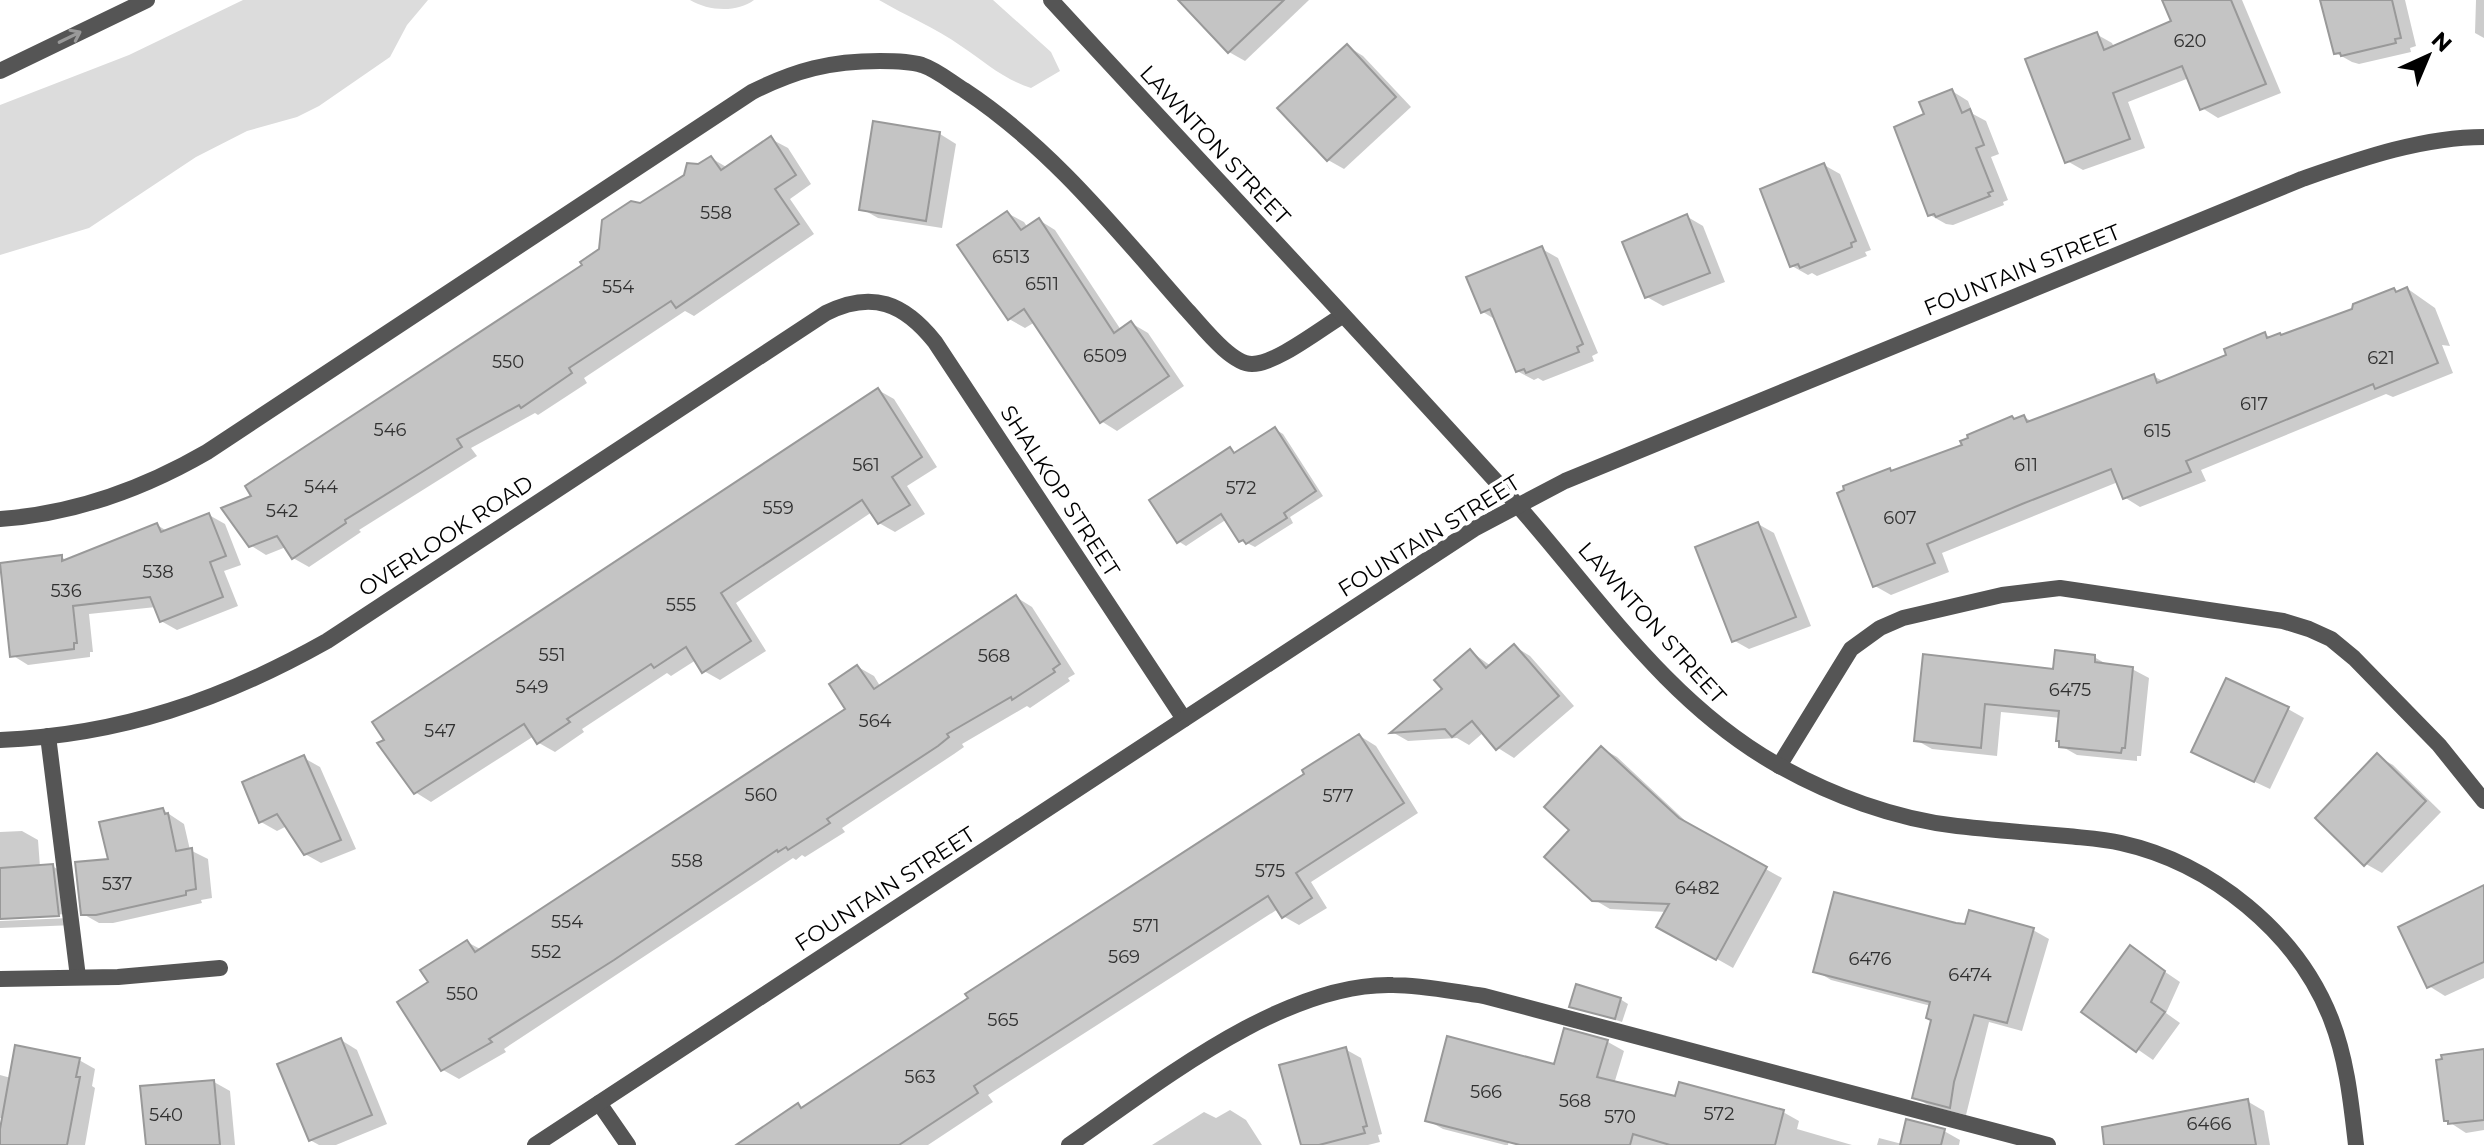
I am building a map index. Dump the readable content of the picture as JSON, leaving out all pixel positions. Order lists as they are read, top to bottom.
{
  "streets": {
    "street": [
      "LAWNTON STREET",
      "FOUNTAIN STREET",
      "SHALKOP STREET",
      "OVERLOOK ROAD"
    ]
  },
  "crossings": [
    ["LAWNTON STREET", "FOUNTAIN STREET"],
    ["FOUNTAIN STREET", "SHALKOP STREET"],
    ["SHALKOP STREET", "OVERLOOK ROAD"]
  ],
  "house_numbers": [
    "620",
    "558",
    "6513",
    "6511",
    "554",
    "6509",
    "621",
    "550",
    "617",
    "546",
    "615",
    "561",
    "611",
    "544",
    "572",
    "559",
    "542",
    "607",
    "538",
    "536",
    "555",
    "551",
    "568",
    "549",
    "6475",
    "564",
    "547",
    "560",
    "577",
    "558",
    "575",
    "537",
    "6482",
    "554",
    "571",
    "552",
    "569",
    "6476",
    "6474",
    "550",
    "565",
    "563",
    "566",
    "568",
    "572",
    "540",
    "570",
    "6466"
  ],
  "north": "top right"
}
